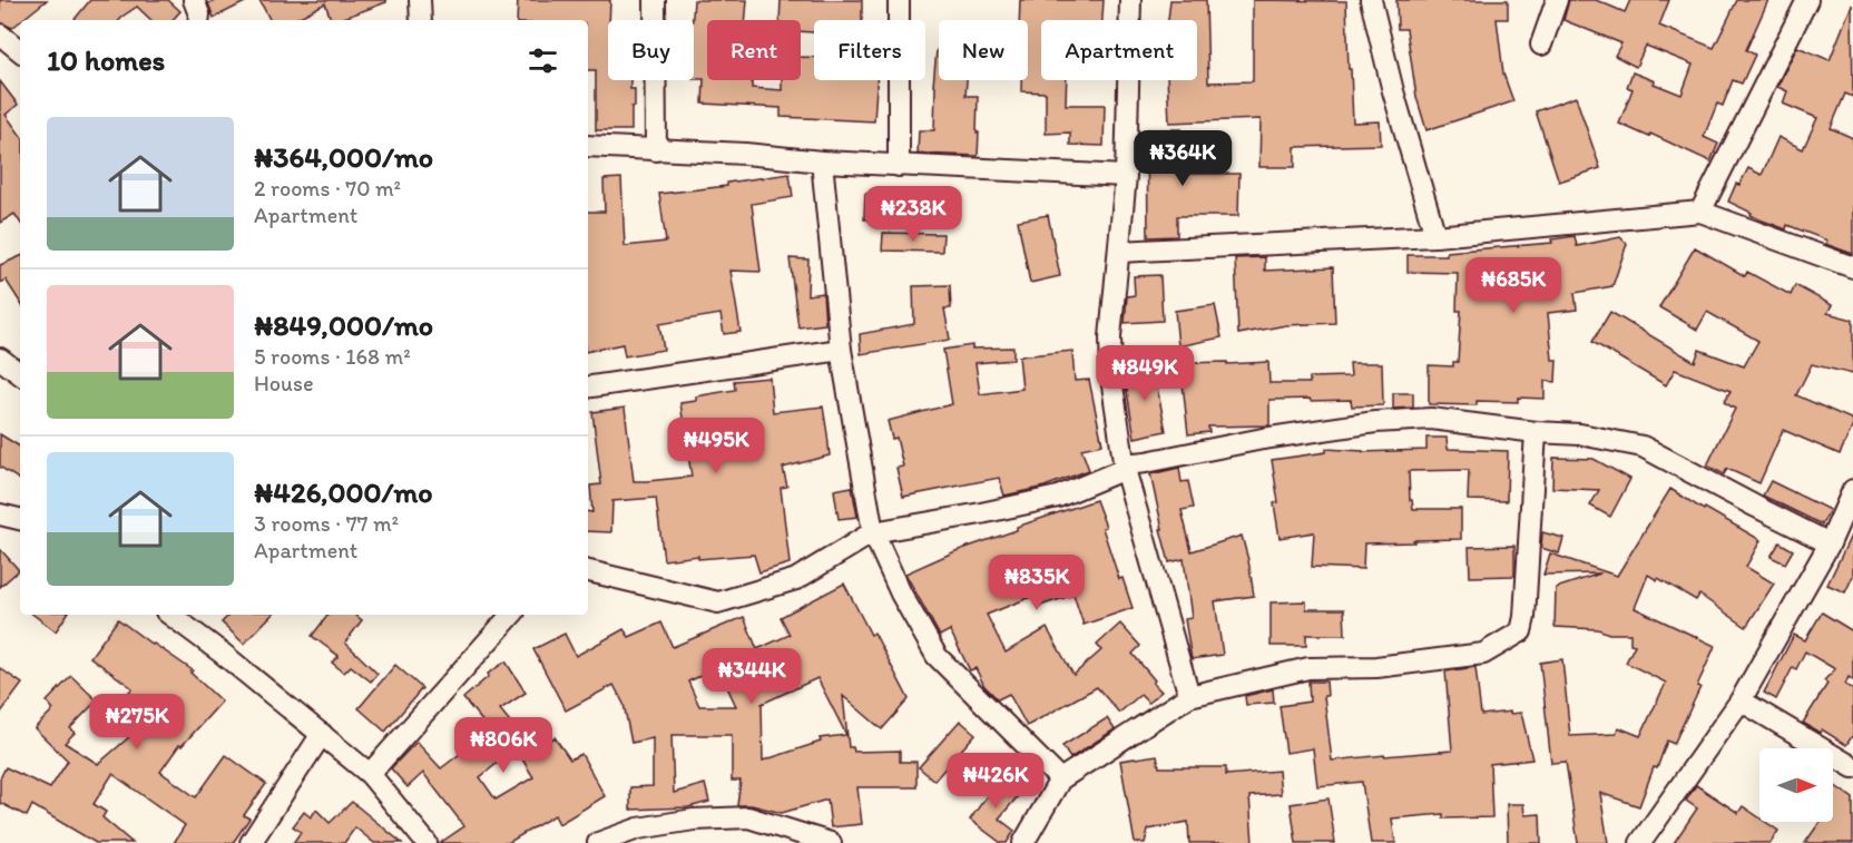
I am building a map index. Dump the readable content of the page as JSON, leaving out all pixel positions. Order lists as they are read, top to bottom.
{
  "north": "right",
  "page": {
    "chip": [
      "Buy",
      "Rent",
      "Filters",
      "New",
      "Apartment"
    ],
    "heading": "10 homes",
    "list": [
      {
        "name": "₦364,000/mo",
        "note": "2 rooms · 70 m² · Apartment"
      },
      {
        "name": "₦849,000/mo",
        "note": "5 rooms · 168 m² · House"
      },
      {
        "name": "₦426,000/mo",
        "note": "3 rooms · 77 m² · Apartment"
      }
    ],
    "price": [
      "₦364K",
      "₦238K",
      "₦685K",
      "₦849K",
      "₦495K",
      "₦835K",
      "₦344K",
      "₦275K",
      "₦806K",
      "₦426K"
    ]
  }
}
